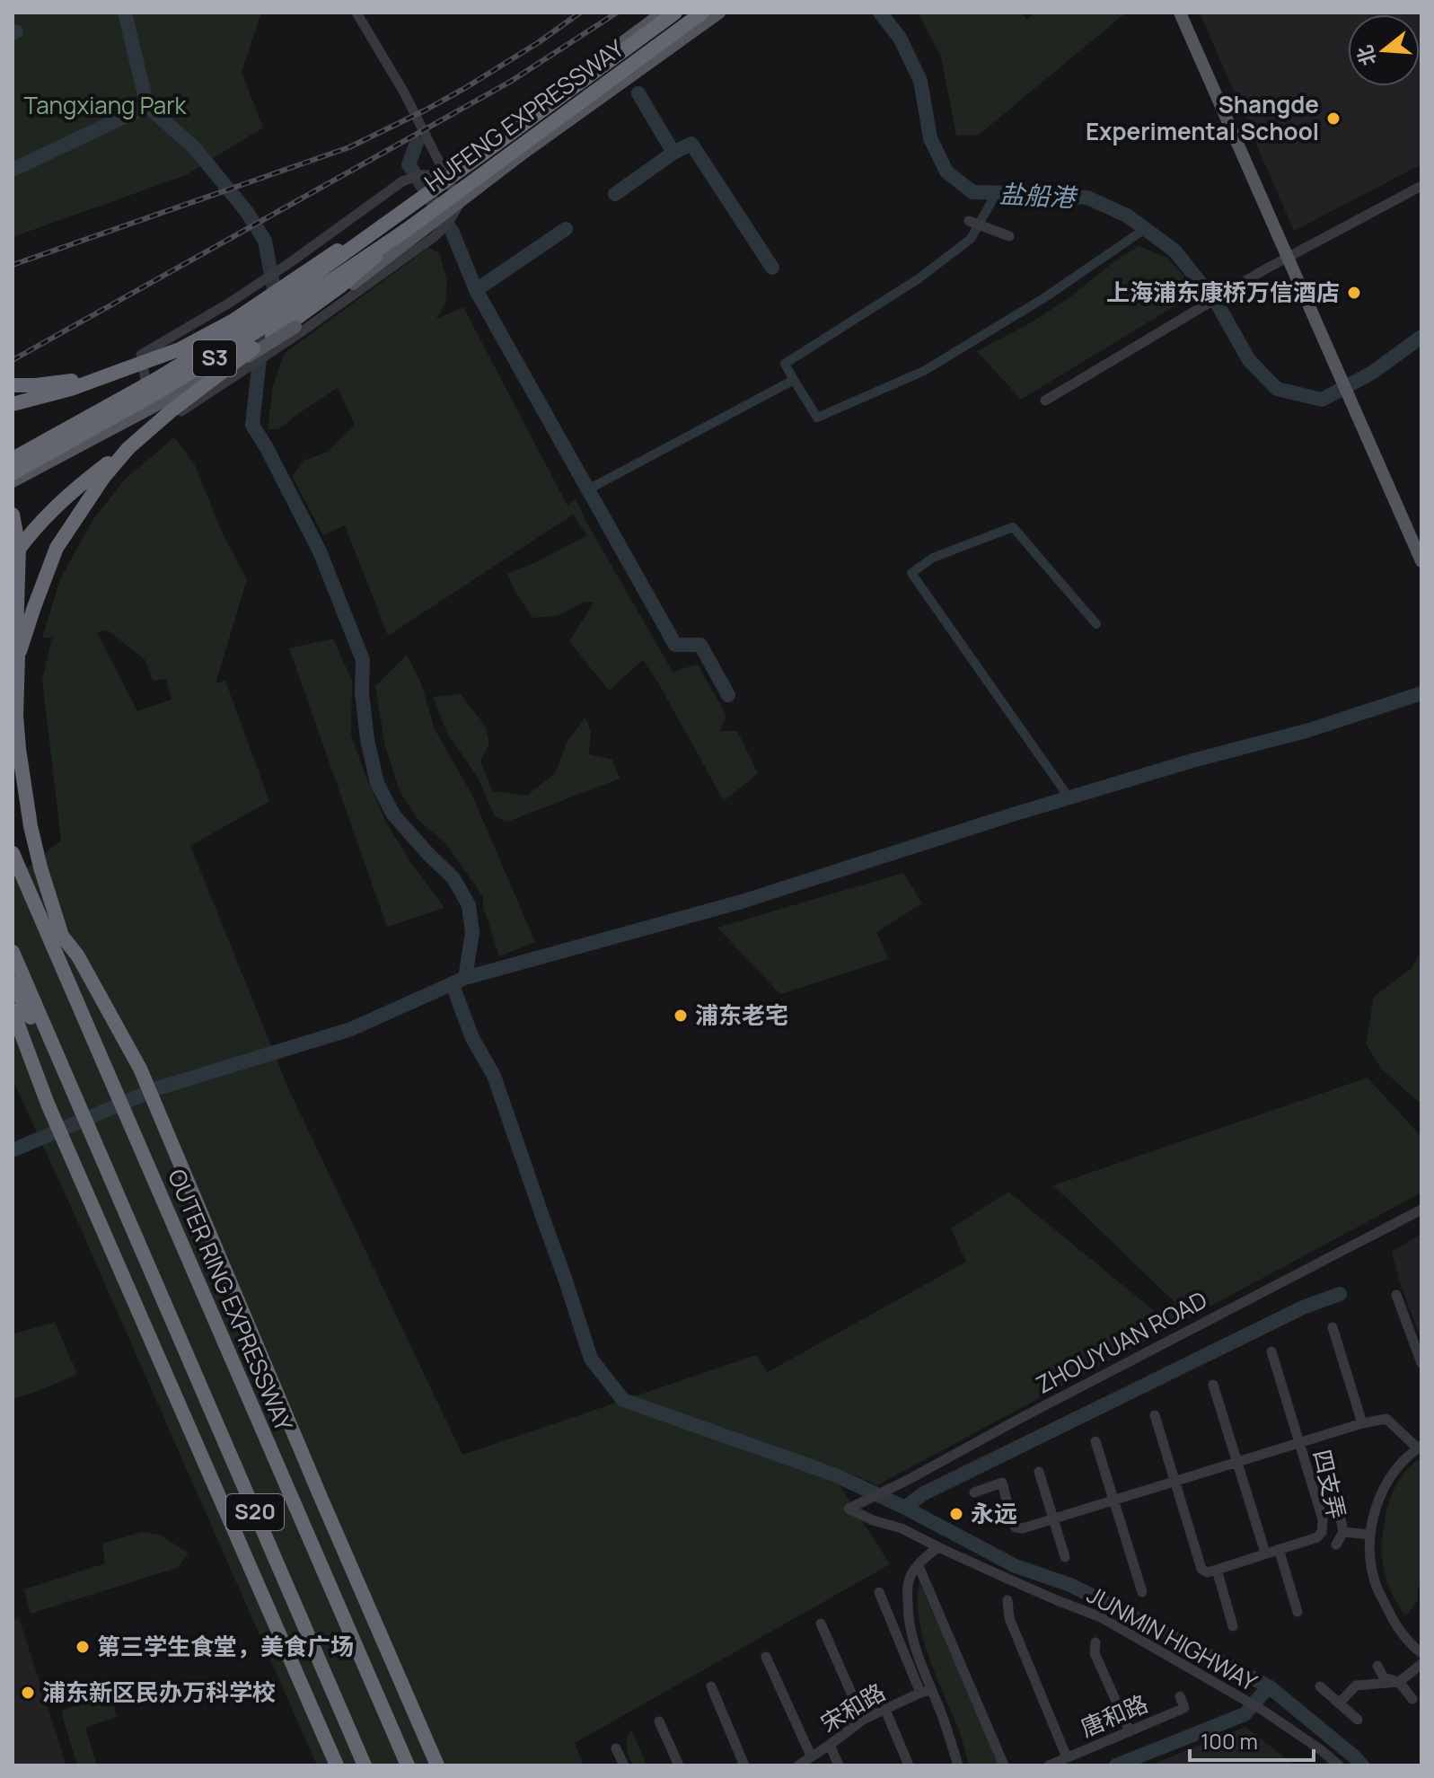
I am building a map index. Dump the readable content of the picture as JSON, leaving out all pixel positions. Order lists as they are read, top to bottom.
{
  "streets": {
    "highway": [
      "HUFENG EXPRESSWAY",
      "S3",
      "OUTER RING EXPRESSWAY",
      "S20"
    ],
    "street": [
      "ZHOUYUAN ROAD",
      "四支弄",
      "JUNMIN HIGHWAY",
      "宋和路",
      "唐和路"
    ]
  },
  "crossings": [
    ["HUFENG EXPRESSWAY", "S3"],
    ["ZHOUYUAN ROAD", "JUNMIN HIGHWAY"]
  ],
  "water": ["盐船港"],
  "parks": ["Tangxiang Park"],
  "places": [
    "Shangde Experimental School",
    "上海浦东康桥万信酒店",
    "浦东老宅",
    "永远",
    "第三学生食堂，美食广场",
    "浦东新区民办万科学校"
  ],
  "scale_bar": "100 m",
  "north": "left"
}
